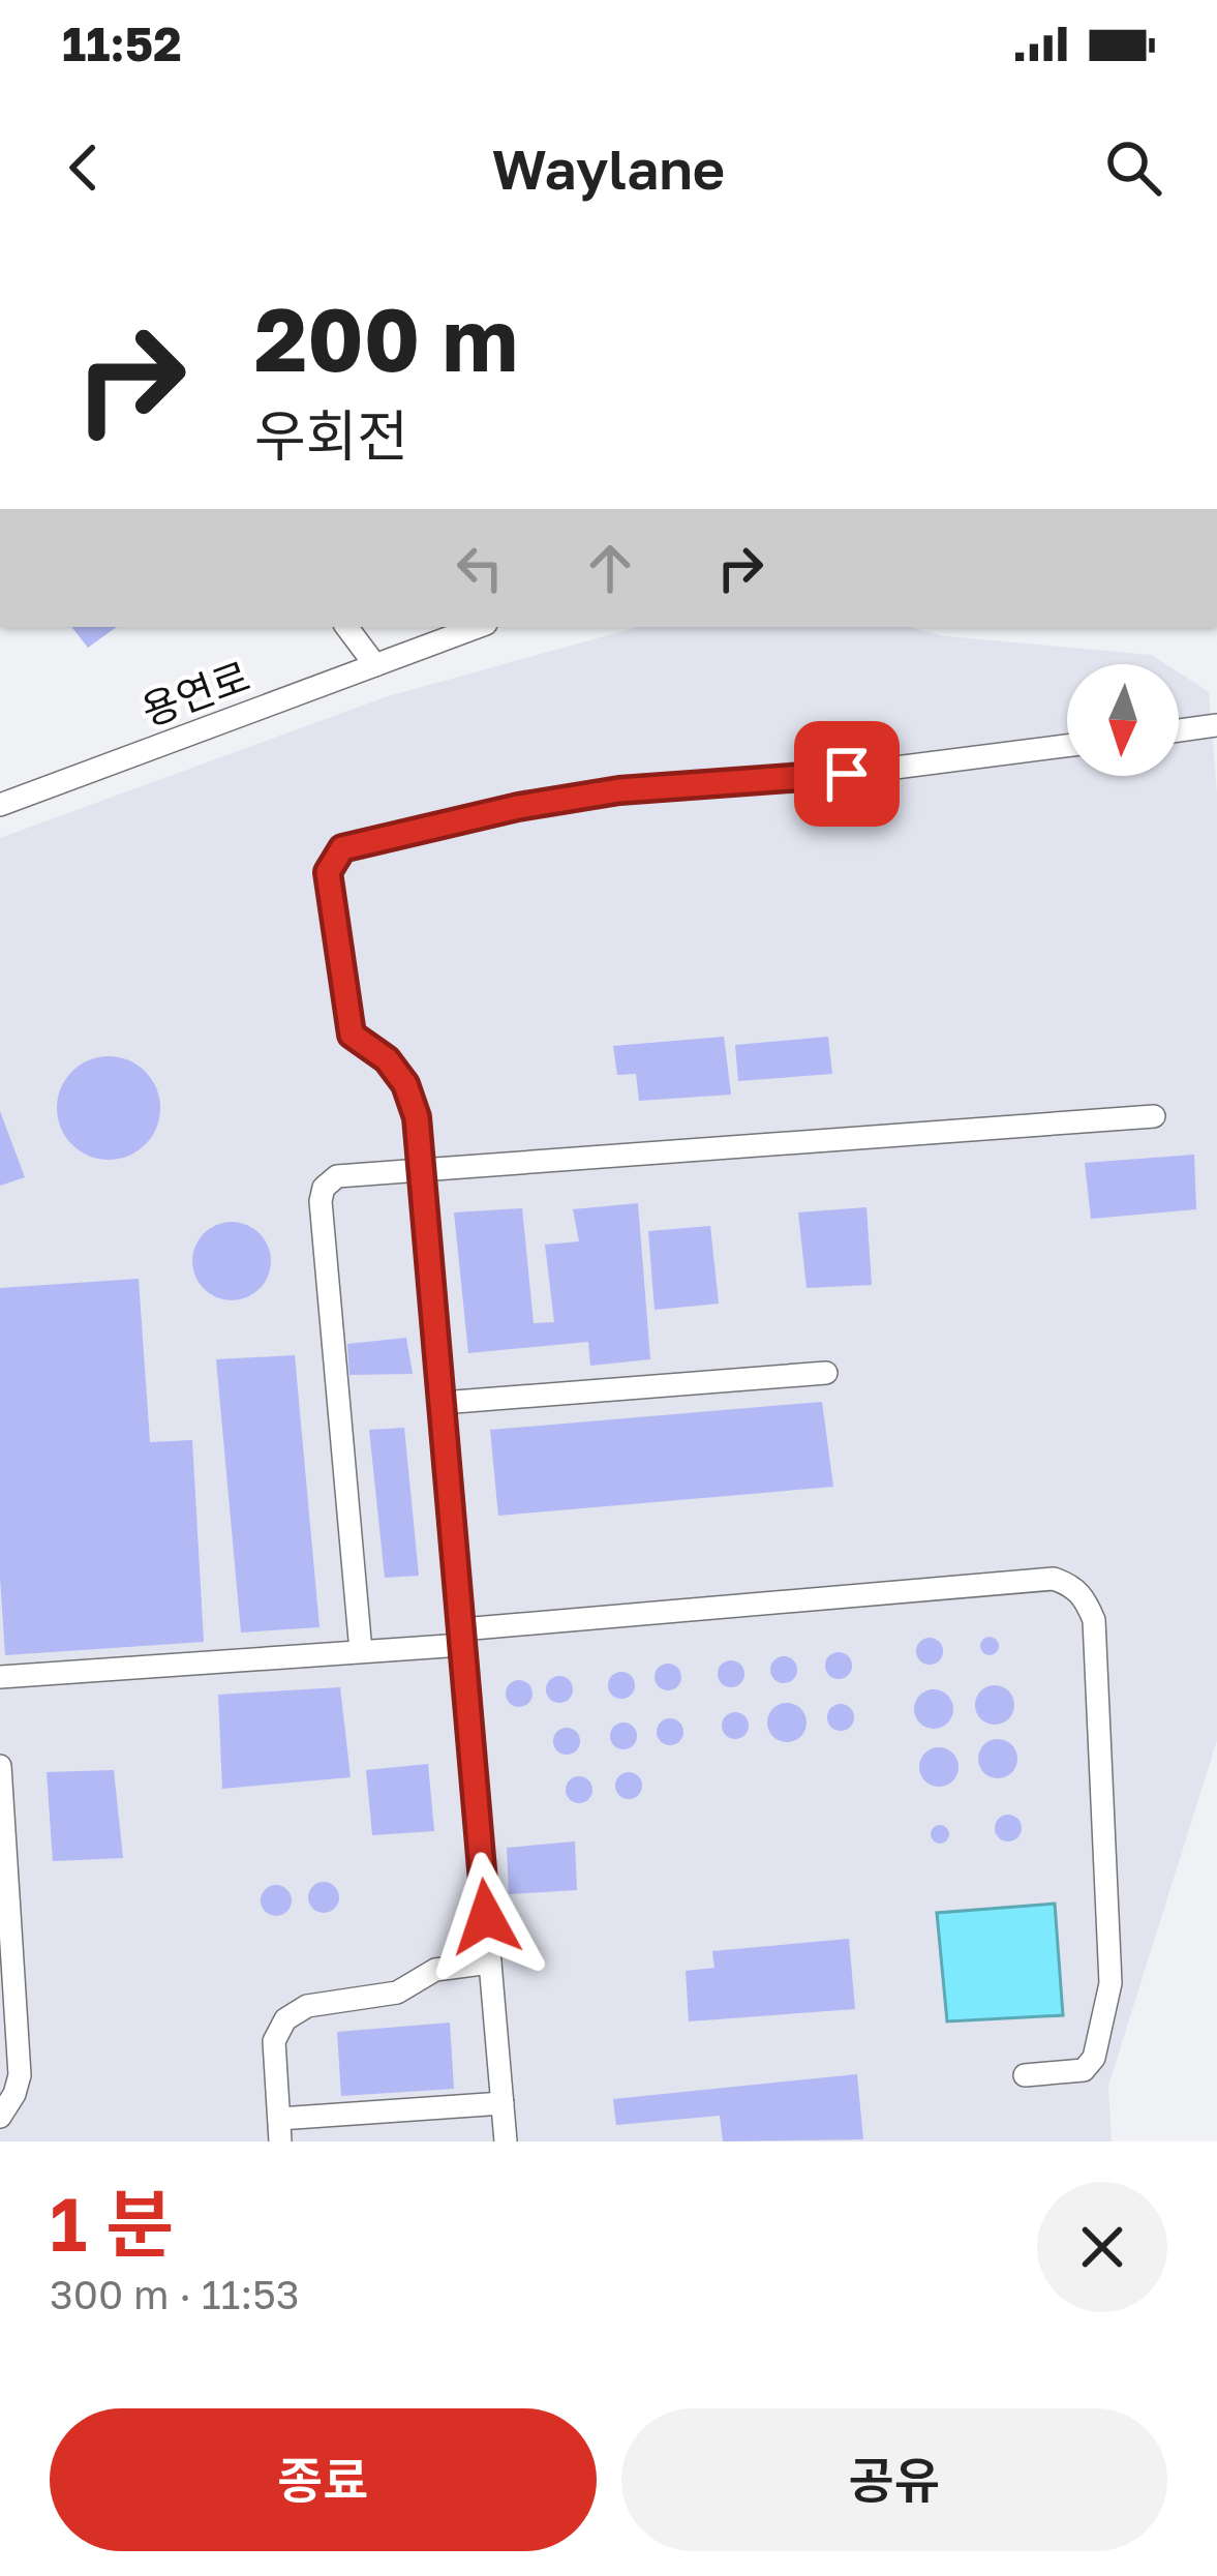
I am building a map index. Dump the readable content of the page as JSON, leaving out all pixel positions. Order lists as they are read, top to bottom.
{
  "streets": {
    "lane": ["용연로"]
  },
  "north": "bottom",
  "page": {
    "status": "11:52",
    "header": "Waylane",
    "turn": ["200 m", "우회전"],
    "heading": ["1 분", "300 m · 11:53"],
    "buttons": ["종료", "공유"]
  }
}
